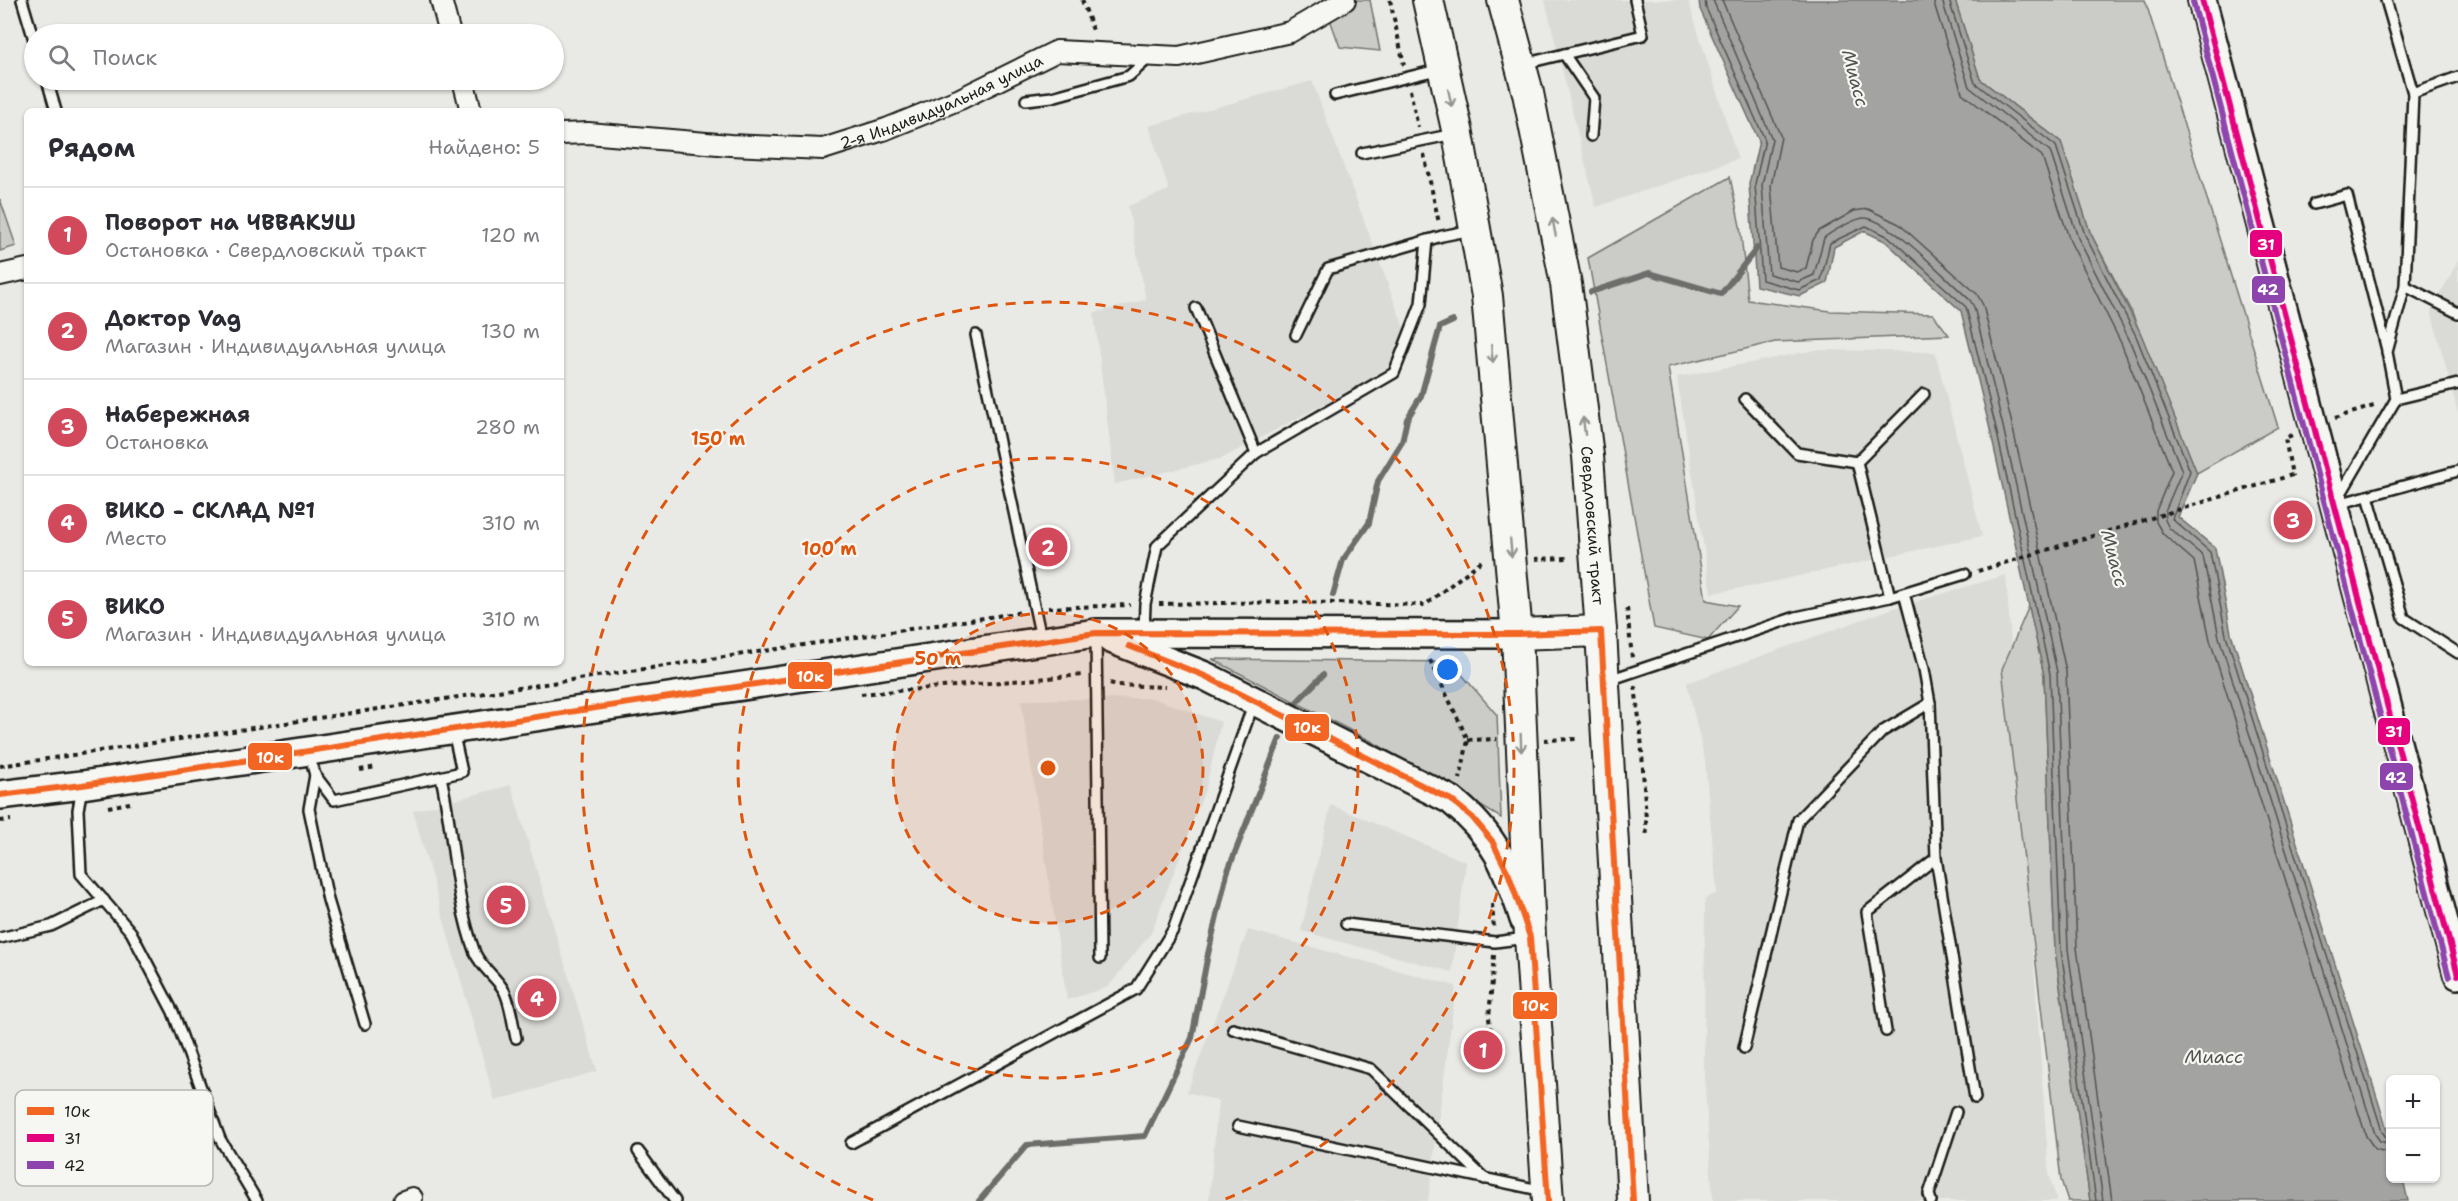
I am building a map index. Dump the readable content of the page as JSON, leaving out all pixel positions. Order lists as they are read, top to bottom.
{
  "streets": {
    "main road": ["Свердловский тракт"],
    "street": ["2-я Индивидуальная улица"]
  },
  "water": ["Миасс"],
  "lines": ["transit line 31", "transit line 42", "transit line 10к"],
  "legend": ["10к", "31", "42"],
  "page": {
    "search": "Поиск",
    "heading": ["Рядом", "Найдено: 5"],
    "list": [
      {
        "mark": "1",
        "name": "Поворот на ЧВВАКУШ",
        "note": "Остановка · Свердловский тракт",
        "value": "120 m"
      },
      {
        "mark": "2",
        "name": "Доктор Vag",
        "note": "Магазин · Индивидуальная улица",
        "value": "130 m"
      },
      {
        "mark": "3",
        "name": "Набережная",
        "note": "Остановка",
        "value": "280 m"
      },
      {
        "mark": "4",
        "name": "ВИКО - СКЛАД №1",
        "note": "Место",
        "value": "310 m"
      },
      {
        "mark": "5",
        "name": "ВИКО",
        "note": "Магазин · Индивидуальная улица",
        "value": "310 m"
      }
    ],
    "pins": [
      "3",
      "2",
      "5",
      "4",
      "1"
    ],
    "map_buttons": ["+", "−"]
  },
  "rings": ["150 m", "100 m", "50 m"]
}
